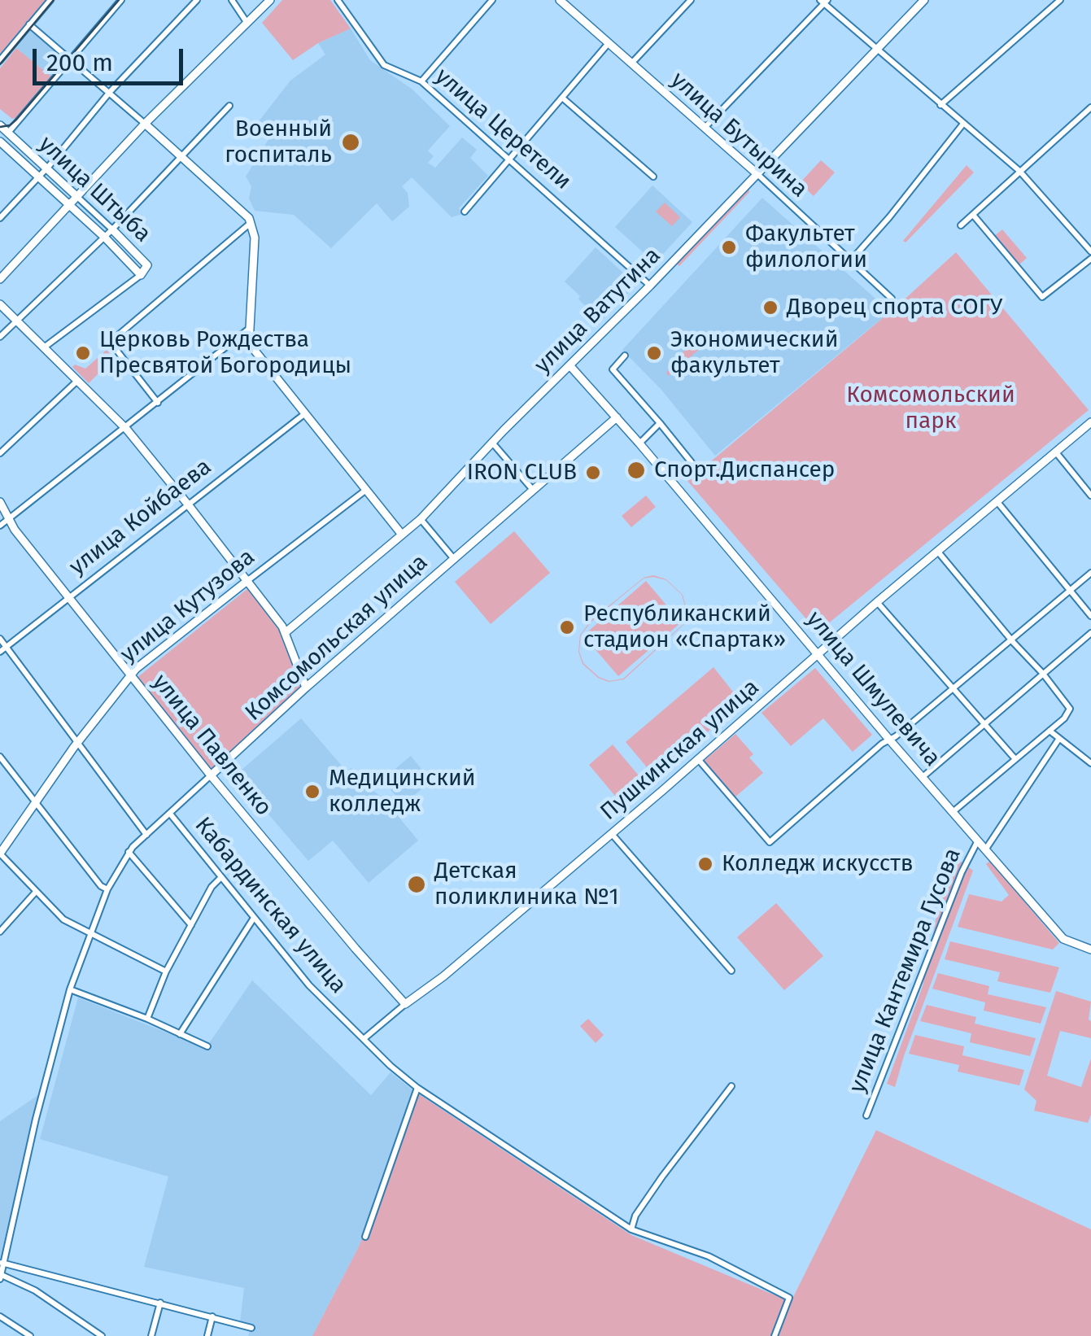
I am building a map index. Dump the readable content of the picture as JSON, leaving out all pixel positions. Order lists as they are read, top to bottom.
{
  "streets": {
    "main road": [
      "улица Бутырина",
      "улица Штыба",
      "улица Ватутина",
      "улица Кутузова",
      "Комсомольская улица",
      "улица Шмулевича",
      "улица Павленко",
      "Пушкинская улица"
    ],
    "street": [
      "улица Церетели",
      "улица Койбаева",
      "Кабардинская улица",
      "улица Кантемира Гусова"
    ]
  },
  "crossings": [
    ["улица Церетели", "улица Ватутина"],
    ["улица Бутырина", "улица Ватутина"],
    ["улица Ватутина", "улица Шмулевича"],
    ["улица Койбаева", "улица Павленко"],
    ["улица Кутузова", "улица Павленко"],
    ["Комсомольская улица", "улица Шмулевича"],
    ["Комсомольская улица", "улица Павленко"],
    ["Комсомольская улица", "Кабардинская улица"],
    ["улица Шмулевича", "Пушкинская улица"],
    ["улица Шмулевича", "улица Кантемира Гусова"],
    ["улица Павленко", "Пушкинская улица"],
    ["Пушкинская улица", "Кабардинская улица"]
  ],
  "parks": ["Комсомольский парк"],
  "places": [
    "Военный госпиталь",
    "Факультет филологии",
    "Дворец спорта СОГУ",
    "Церковь Рождества Пресвятой Богородицы",
    "Экономический факультет",
    "Спорт.Диспансер",
    "IRON CLUB",
    "Республиканский стадион «Спартак»",
    "Медицинский колледж",
    "Колледж искусств",
    "Детская поликлиника №1"
  ],
  "scale_bar": "200 m"
}
